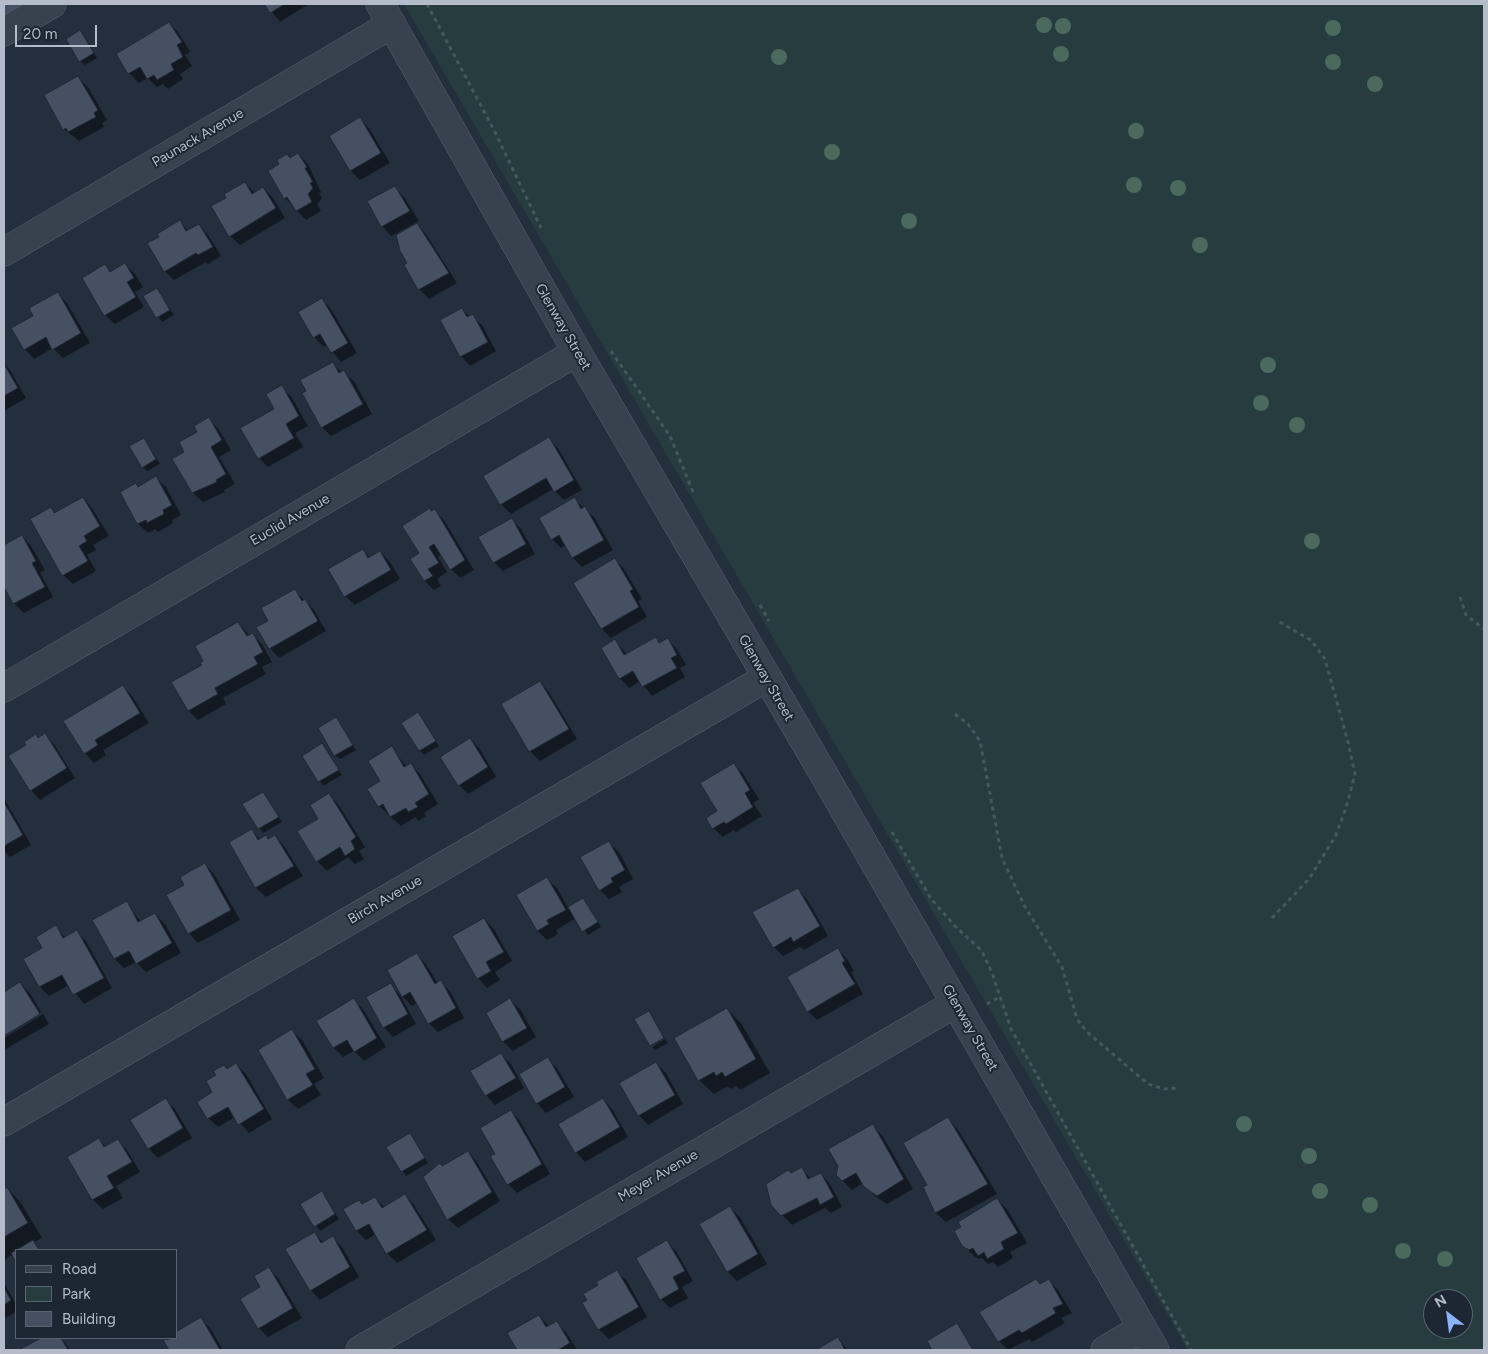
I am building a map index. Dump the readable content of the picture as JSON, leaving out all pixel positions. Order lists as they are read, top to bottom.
{
  "streets": {
    "street": [
      "Paunack Avenue",
      "Glenway Street",
      "Euclid Avenue",
      "Birch Avenue",
      "Meyer Avenue"
    ]
  },
  "crossings": [
    ["Paunack Avenue", "Glenway Street"],
    ["Glenway Street", "Euclid Avenue"],
    ["Glenway Street", "Birch Avenue"],
    ["Glenway Street", "Meyer Avenue"]
  ],
  "legend": ["Road", "Park", "Building"],
  "scale_bar": "20 m",
  "north": "top left"
}
